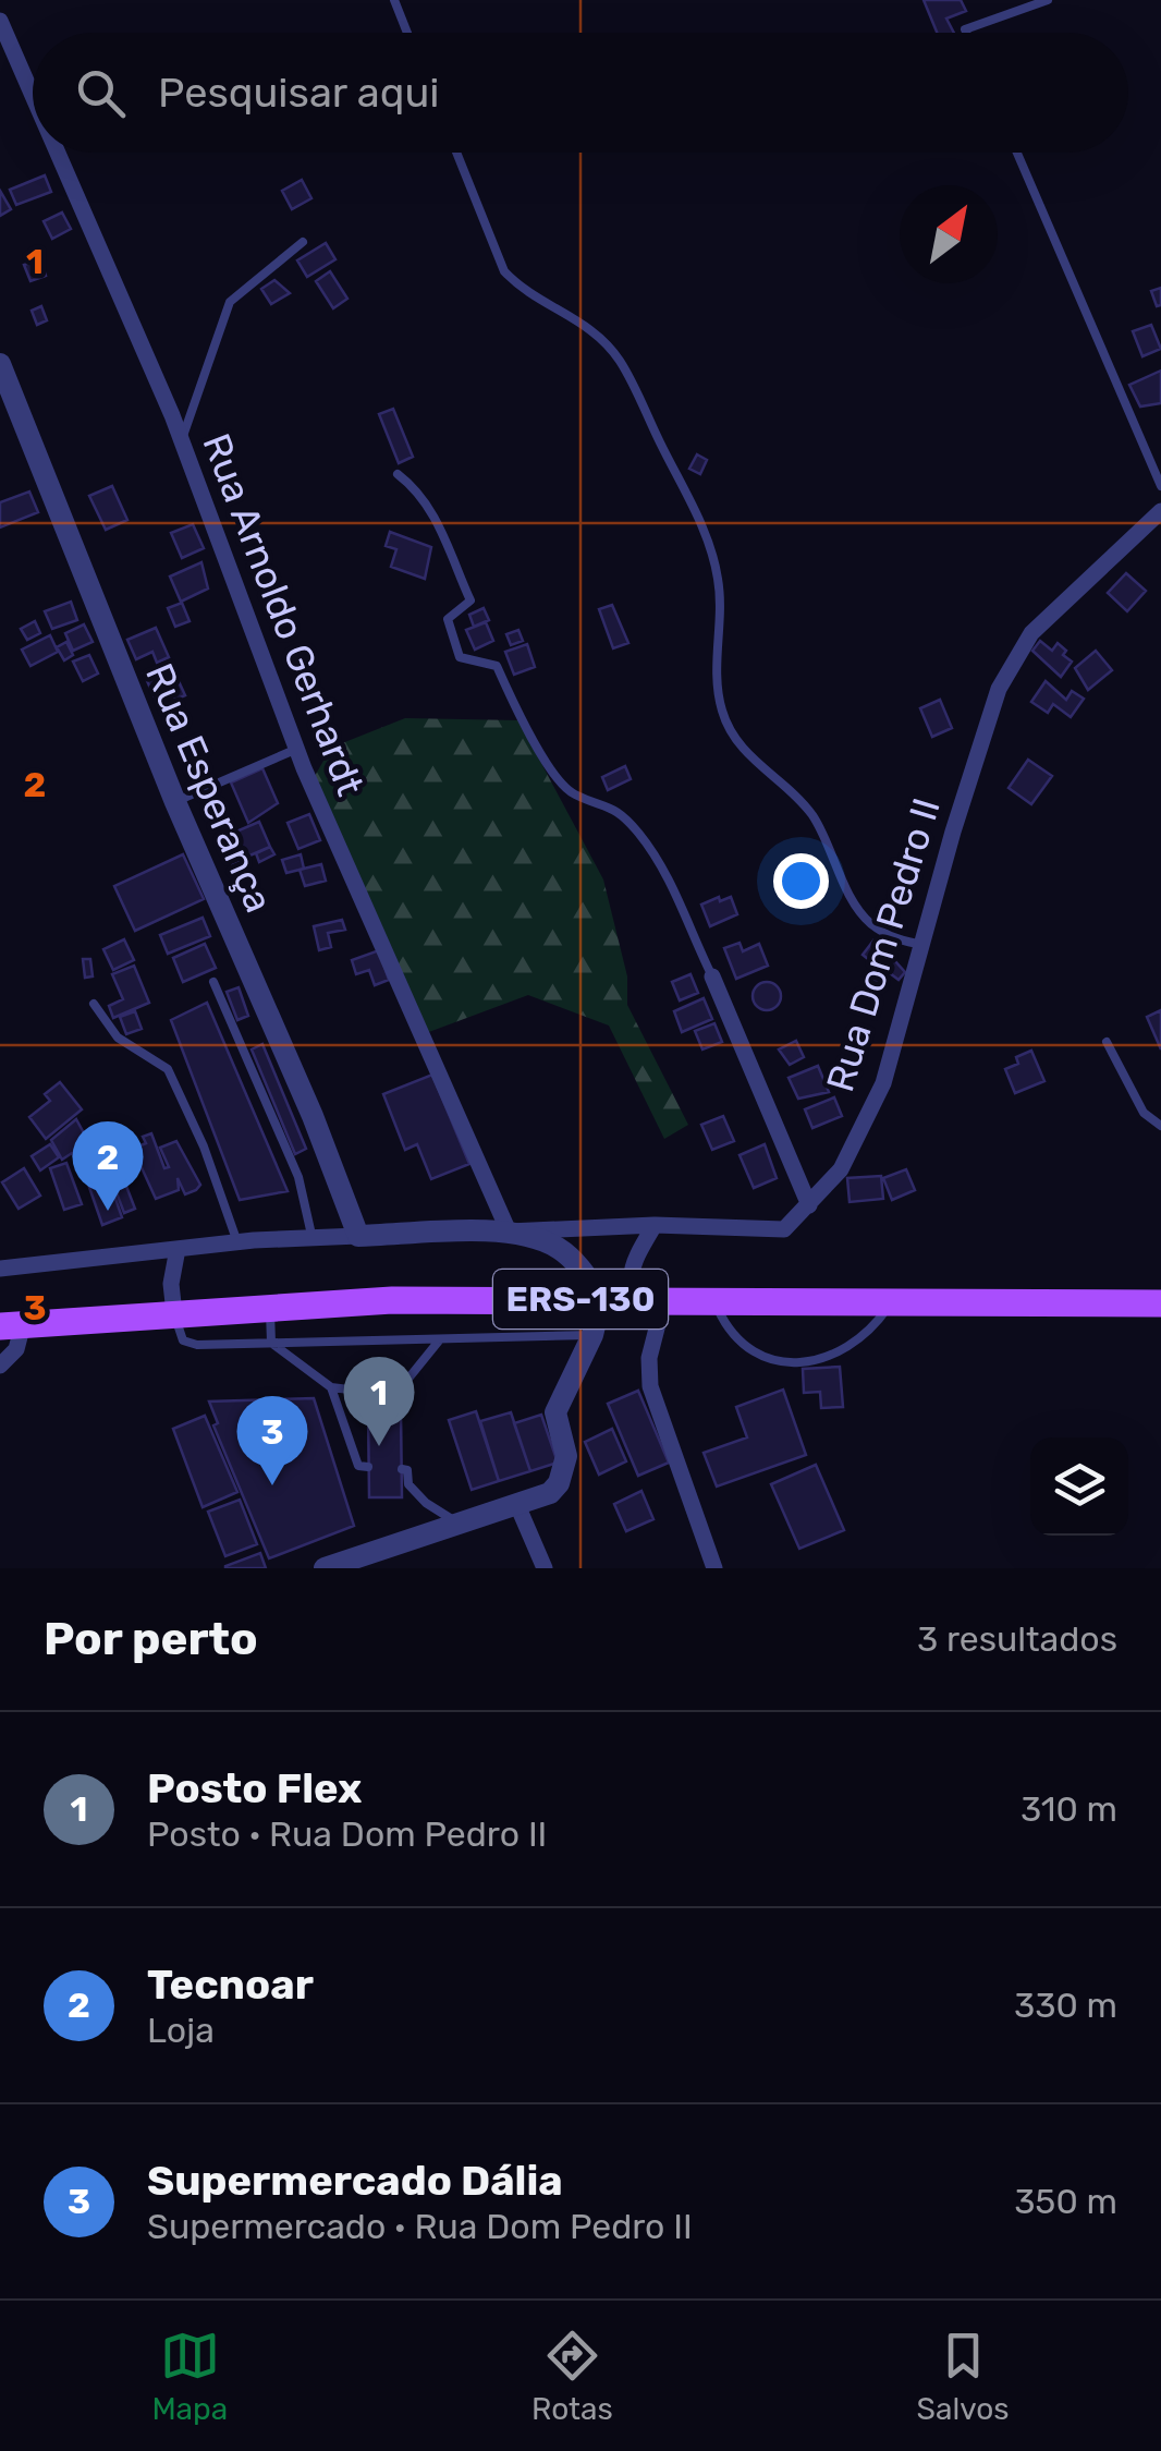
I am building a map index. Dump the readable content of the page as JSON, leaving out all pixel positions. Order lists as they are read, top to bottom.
{
  "streets": {
    "main road": ["ERS-130"],
    "street": ["Rua Arnoldo Gerhardt", "Rua Esperança", "Rua Dom Pedro II"]
  },
  "crossings": [
    ["Rua Arnoldo Gerhardt", "Rua Dom Pedro II"]
  ],
  "north": "top right",
  "page": {
    "search": "Pesquisar aqui",
    "pins": ["2", "1", "3"],
    "heading": ["Por perto", "3 resultados"],
    "list": [
      {
        "mark": "1",
        "name": "Posto Flex",
        "note": "Posto · Rua Dom Pedro II",
        "value": "310 m"
      },
      {
        "mark": "2",
        "name": "Tecnoar",
        "note": "Loja",
        "value": "330 m"
      },
      {
        "mark": "3",
        "name": "Supermercado Dália",
        "note": "Supermercado · Rua Dom Pedro II",
        "value": "350 m"
      }
    ],
    "nav": ["Mapa", "Rotas", "Salvos"]
  },
  "grid": {
    "rows": ["1", "2", "3"]
  }
}
